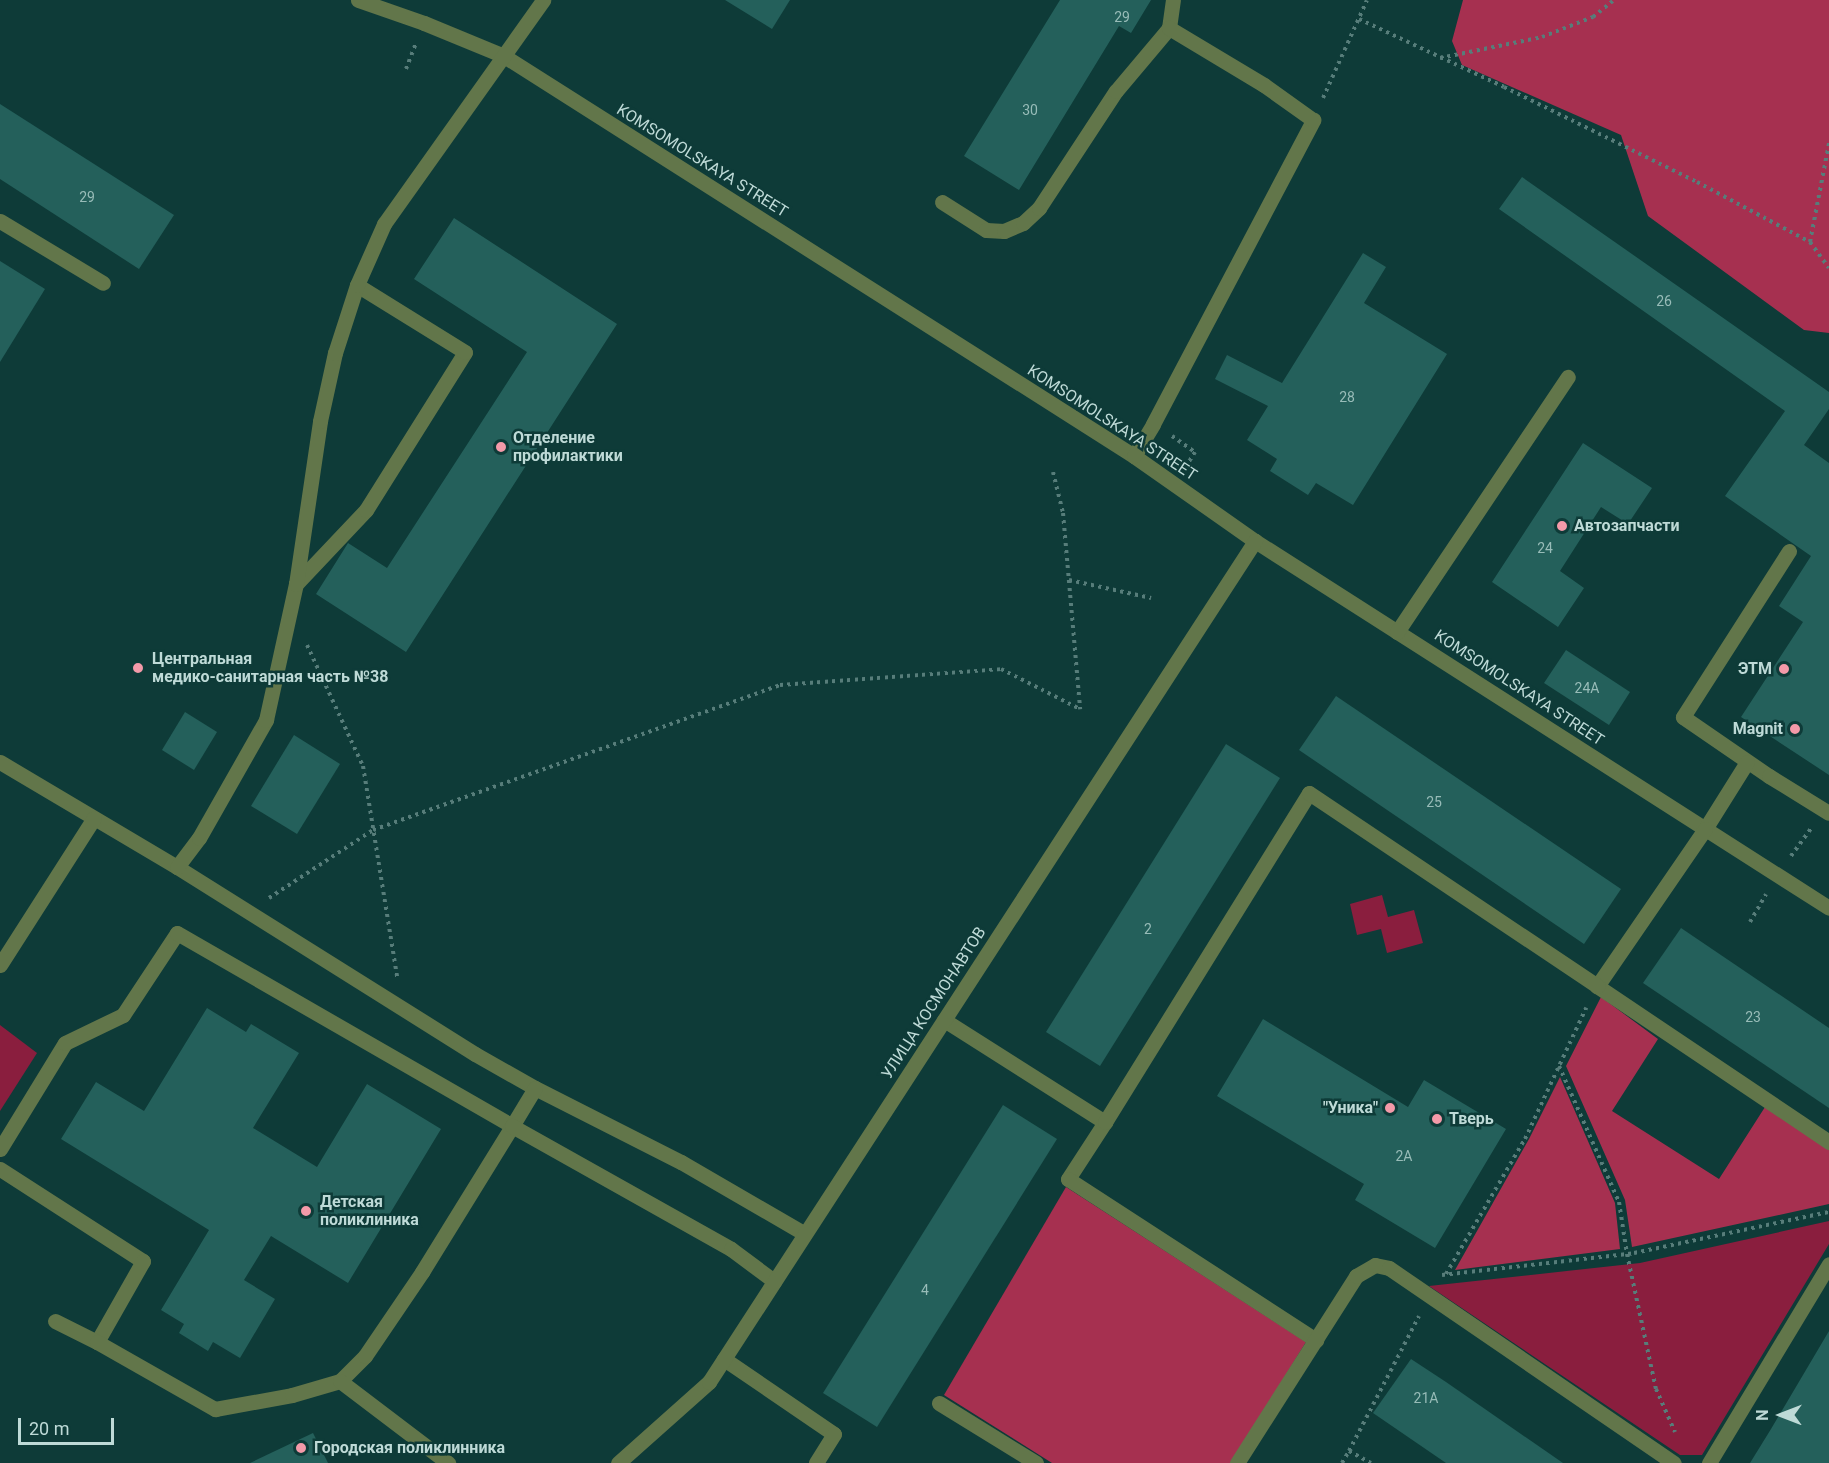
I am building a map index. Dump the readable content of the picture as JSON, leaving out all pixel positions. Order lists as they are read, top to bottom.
{
  "streets": {
    "street": ["KOMSOMOLSKAYA STREET", "УЛИЦА КОСМОНАВТОВ"]
  },
  "crossings": [
    ["KOMSOMOLSKAYA STREET", "УЛИЦА КОСМОНАВТОВ"]
  ],
  "places": [
    "Отделение профилактики",
    "Автозапчасти",
    "Центральная медико-санитарная часть №38",
    "ЭТМ",
    "Magnit",
    "\"Уника\"",
    "Тверь",
    "Детская поликлиника",
    "Городская поликлинника"
  ],
  "house_numbers": [
    "29",
    "30",
    "29",
    "26",
    "28",
    "24",
    "24А",
    "25",
    "2",
    "23",
    "2А",
    "4",
    "21А"
  ],
  "scale_bar": "20 m",
  "north": "left"
}
